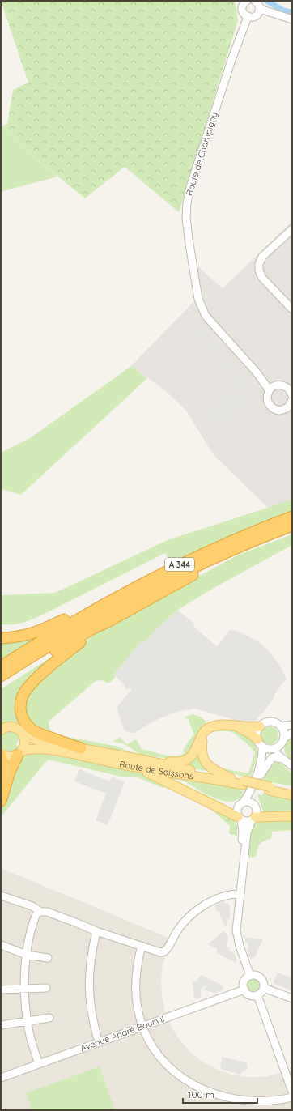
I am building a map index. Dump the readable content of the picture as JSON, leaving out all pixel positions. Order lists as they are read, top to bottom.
{
  "streets": {
    "highway": ["A 344"],
    "main road": ["Route de Soissons"],
    "street": ["Route de Champigny", "Avenue André Bourvil"]
  },
  "scale_bar": "100 m"
}
